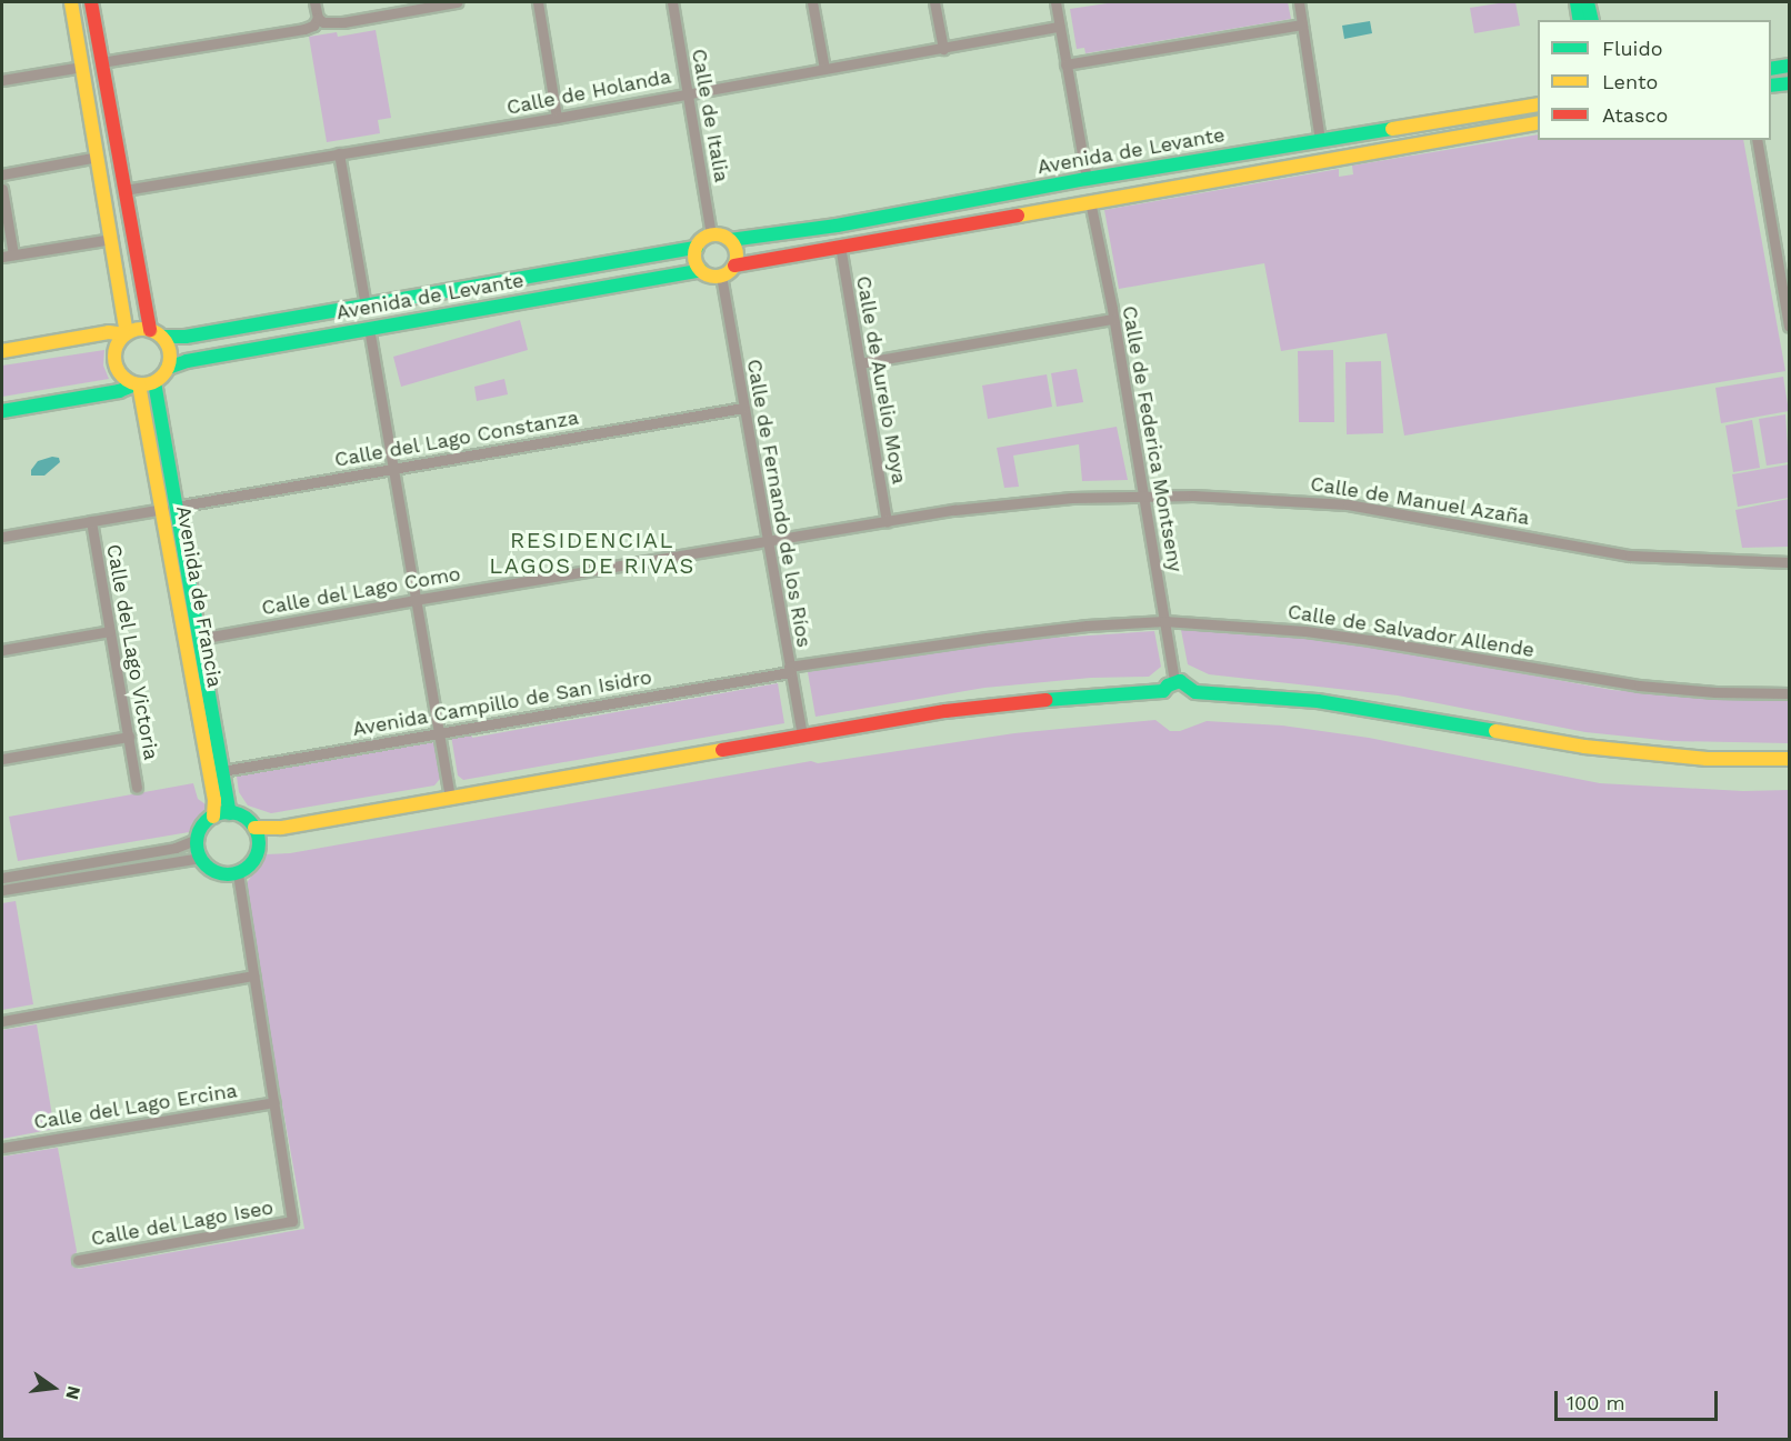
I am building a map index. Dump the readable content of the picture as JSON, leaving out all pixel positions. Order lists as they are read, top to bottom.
{
  "streets": {
    "street": [
      "Calle de Holanda",
      "Calle de Italia",
      "Avenida de Levante",
      "Calle de Aurelio Moya",
      "Calle del Lago Constanza",
      "Calle de Federica Montseny",
      "Calle de Manuel Azaña",
      "Calle de Fernando de los Ríos",
      "Calle del Lago Como",
      "Avenida de Francia",
      "Calle de Salvador Allende",
      "Calle del Lago Victoria",
      "Avenida Campillo de San Isidro",
      "Calle del Lago Ercina",
      "Calle del Lago Iseo"
    ]
  },
  "crossings": [
    ["Calle de Holanda", "Calle de Italia"],
    ["Calle de Italia", "Avenida de Levante"],
    ["Calle de Italia", "Calle de Fernando de los Ríos"],
    ["Avenida de Levante", "Calle de Aurelio Moya"],
    ["Avenida de Levante", "Calle de Federica Montseny"],
    ["Avenida de Levante", "Calle de Fernando de los Ríos"],
    ["Avenida de Levante", "Avenida de Francia"],
    ["Calle de Aurelio Moya", "Calle de Manuel Azaña"],
    ["Calle del Lago Constanza", "Calle de Fernando de los Ríos"],
    ["Calle del Lago Constanza", "Avenida de Francia"],
    ["Calle del Lago Constanza", "Calle del Lago Victoria"],
    ["Calle de Federica Montseny", "Calle de Manuel Azaña"],
    ["Calle de Federica Montseny", "Calle de Salvador Allende"],
    ["Calle de Manuel Azaña", "Calle de Fernando de los Ríos"],
    ["Calle de Manuel Azaña", "Calle del Lago Como"],
    ["Calle de Fernando de los Ríos", "Calle del Lago Como"],
    ["Calle de Fernando de los Ríos", "Calle de Salvador Allende"],
    ["Calle de Fernando de los Ríos", "Avenida Campillo de San Isidro"],
    ["Calle del Lago Como", "Avenida de Francia"],
    ["Avenida de Francia", "Avenida Campillo de San Isidro"],
    ["Calle de Salvador Allende", "Avenida Campillo de San Isidro"],
    ["Calle del Lago Ercina", "Calle del Lago Iseo"]
  ],
  "districts": ["RESIDENCIAL LAGOS DE RIVAS"],
  "legend": ["Fluido", "Lento", "Atasco"],
  "scale_bar": "100 m",
  "north": "right"
}
